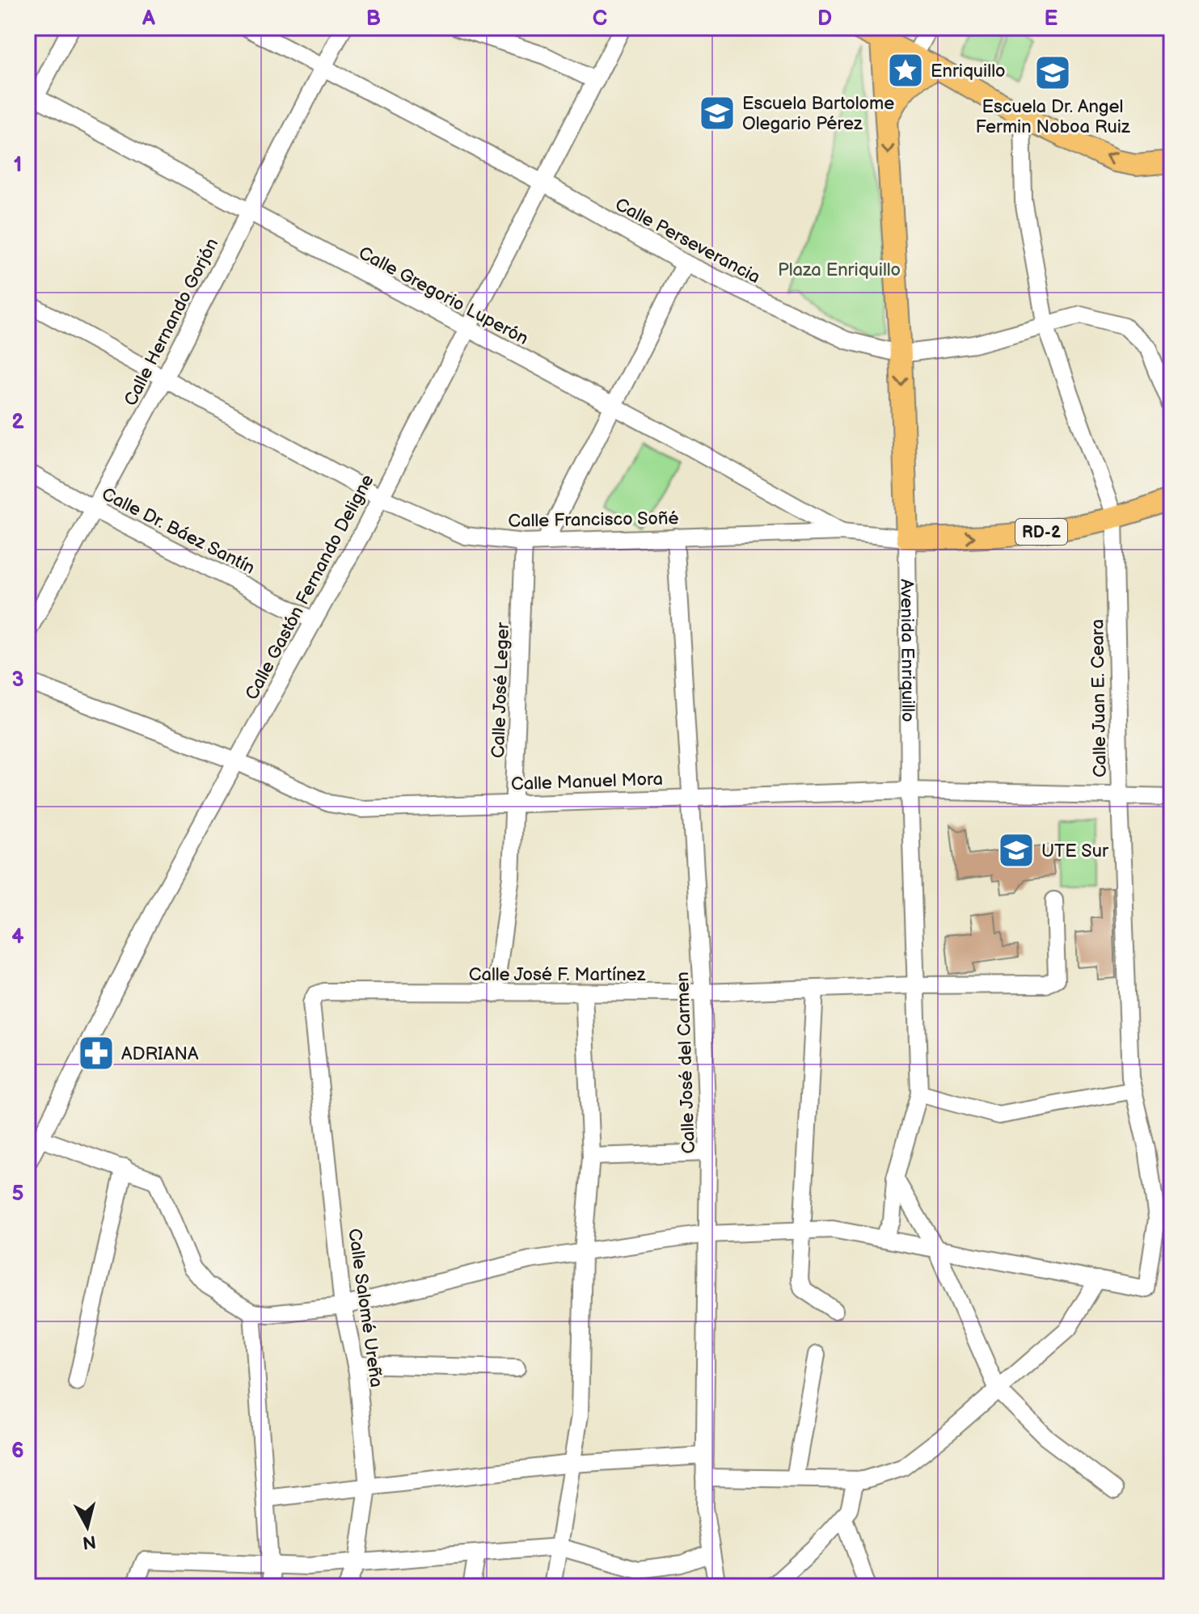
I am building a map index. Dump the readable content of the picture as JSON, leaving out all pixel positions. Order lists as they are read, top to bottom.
{
  "streets": {
    "main road": ["RD-2", "Avenida Enriquillo"],
    "street": [
      "Calle Perseverancia",
      "Calle Gregorio Luperón",
      "Calle Hernando Gorjón",
      "Calle Francisco Soñé",
      "Calle Dr. Báez Santín",
      "Calle Gastón Fernando Deligne",
      "Calle José Leger",
      "Calle Juan E. Ceara",
      "Calle Manuel Mora",
      "Calle José F. Martínez",
      "Calle José del Carmen",
      "Calle Salomé Ureña"
    ]
  },
  "crossings": [
    ["Calle Perseverancia", "Calle Hernando Gorjón"],
    ["Calle Perseverancia", "Calle Gastón Fernando Deligne"],
    ["Calle Perseverancia", "Avenida Enriquillo"],
    ["Calle Perseverancia", "Calle Juan E. Ceara"],
    ["Calle Gregorio Luperón", "Calle Hernando Gorjón"],
    ["Calle Gregorio Luperón", "Calle Francisco Soñé"],
    ["Calle Gregorio Luperón", "Calle Gastón Fernando Deligne"],
    ["Calle Hernando Gorjón", "Calle Francisco Soñé"],
    ["Calle Hernando Gorjón", "Calle Dr. Báez Santín"],
    ["Calle Francisco Soñé", "RD-2"],
    ["Calle Francisco Soñé", "Calle Gastón Fernando Deligne"],
    ["Calle Francisco Soñé", "Avenida Enriquillo"],
    ["Calle Francisco Soñé", "Calle José Leger"],
    ["Calle Francisco Soñé", "Calle José del Carmen"],
    ["Calle Dr. Báez Santín", "Calle Gastón Fernando Deligne"],
    ["RD-2", "Avenida Enriquillo"],
    ["RD-2", "Calle Juan E. Ceara"],
    ["Calle Gastón Fernando Deligne", "Calle Manuel Mora"],
    ["Avenida Enriquillo", "Calle Manuel Mora"],
    ["Avenida Enriquillo", "Calle José F. Martínez"],
    ["Calle José Leger", "Calle Manuel Mora"],
    ["Calle José Leger", "Calle José F. Martínez"],
    ["Calle Juan E. Ceara", "Calle Manuel Mora"],
    ["Calle Manuel Mora", "Calle José del Carmen"],
    ["Calle José F. Martínez", "Calle José del Carmen"],
    ["Calle José F. Martínez", "Calle Salomé Ureña"]
  ],
  "parks": ["Plaza Enriquillo"],
  "places": {
    "place": ["Enriquillo"],
    "school or university": ["Escuela Dr. Angel Fermin Noboa Ruiz", "Escuela Bartolome Olegario Pérez", "UTE Sur"],
    "pharmacy": ["ADRIANA"]
  },
  "north": "bottom",
  "grid": {
    "columns": [
      "A",
      "B",
      "C",
      "D",
      "E"
    ],
    "rows": [
      "1",
      "2",
      "3",
      "4",
      "5",
      "6"
    ]
  }
}
